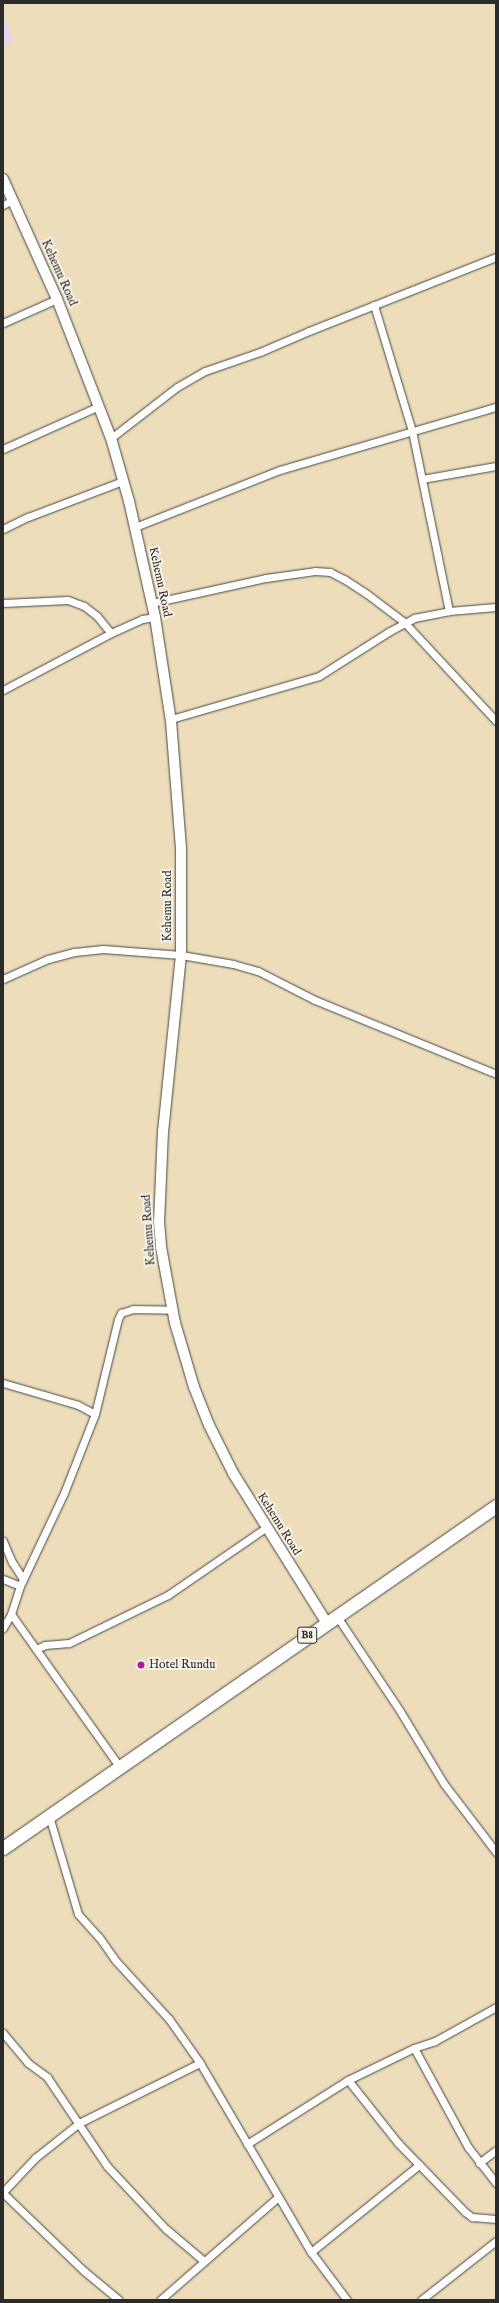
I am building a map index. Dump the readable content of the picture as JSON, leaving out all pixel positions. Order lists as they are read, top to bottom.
{
  "streets": {
    "highway": ["B8"],
    "street": ["Kehemu Road"]
  },
  "crossings": [
    ["Kehemu Road", "B8"]
  ],
  "places": ["Hotel Rundu"]
}
